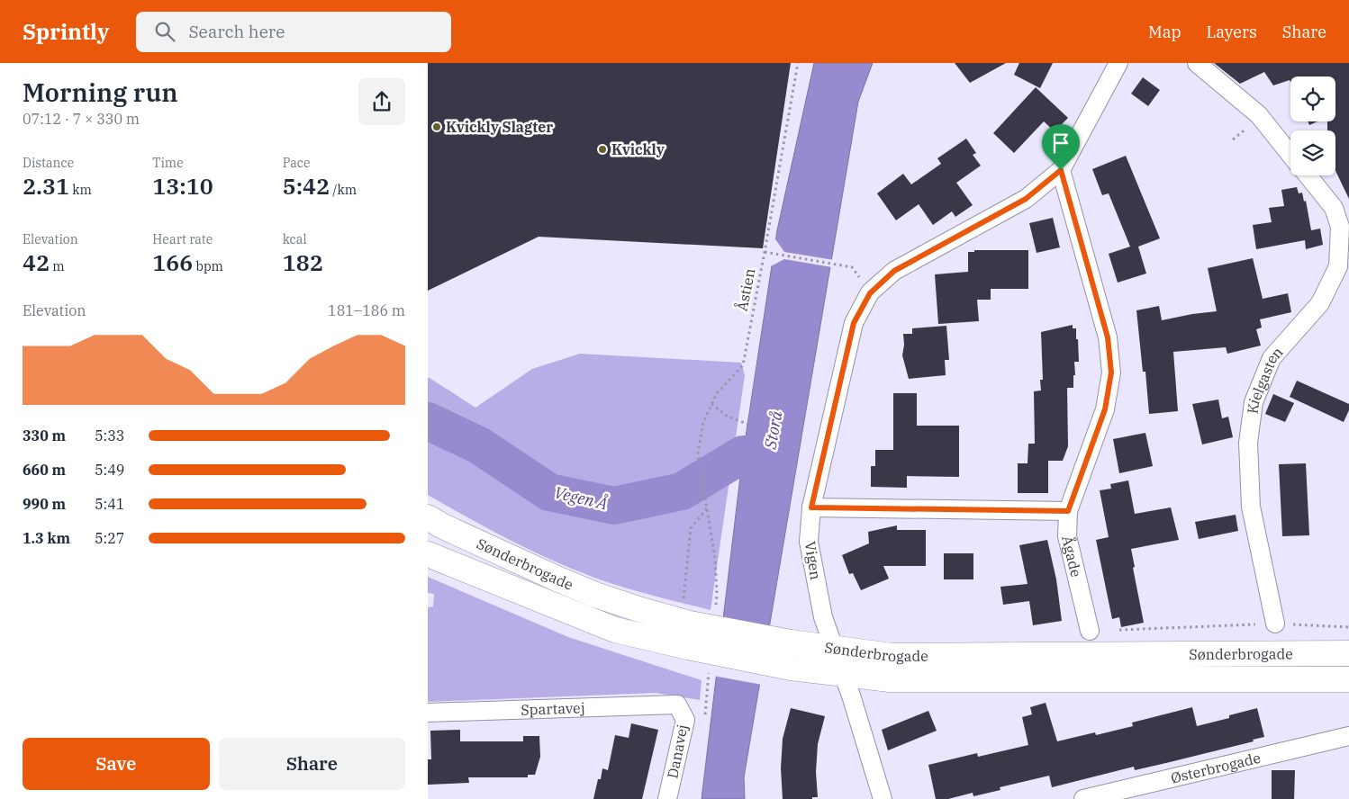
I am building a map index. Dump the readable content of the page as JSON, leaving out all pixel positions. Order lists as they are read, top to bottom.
{
  "streets": {
    "street": [
      "Kielgasten",
      "Ågade",
      "Vigen",
      "Sønderbrogade",
      "Spartavej",
      "Danavej",
      "Østerbrogade"
    ],
    "path": ["Åstien"]
  },
  "crossings": [
    ["Åstien", "Sønderbrogade"],
    ["Ågade", "Vigen"],
    ["Vigen", "Sønderbrogade"],
    ["Spartavej", "Danavej"]
  ],
  "water": ["Storå", "Vegen Å"],
  "places": ["Kvickly Slagter", "Kvickly"],
  "page": {
    "header": "Sprintly",
    "search": "Search here",
    "nav": ["Map", "Layers", "Share"],
    "heading": ["Morning run", "07:12 · 7 × 330 m"],
    "stats": [
      ["Distance", "2.31 km"],
      ["Time", "13:10"],
      ["Pace", "5:42 /km"],
      ["Elevation", "42 m"],
      ["Heart rate", "166 bpm"],
      ["kcal", "182"]
    ],
    "chart": ["Elevation", "181–186 m"],
    "list": [
      {
        "name": "330 m",
        "note": "5:33"
      },
      {
        "name": "660 m",
        "note": "5:49"
      },
      {
        "name": "990 m",
        "note": "5:41"
      },
      {
        "name": "1.3 km",
        "note": "5:27"
      }
    ],
    "buttons": ["Save", "Share"]
  }
}
